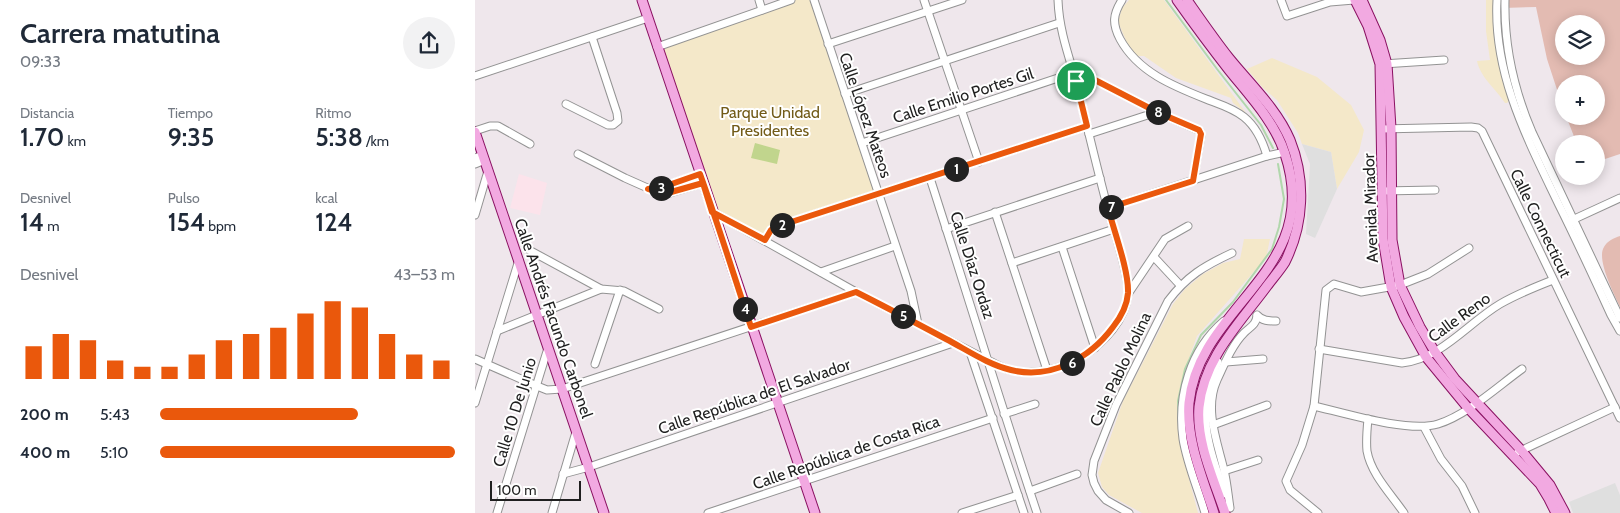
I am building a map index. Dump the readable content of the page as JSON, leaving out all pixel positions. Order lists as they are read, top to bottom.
{
  "streets": {
    "main road": ["Avenida Mirador", "Calle Andrés Facundo Carbonel"],
    "street": [
      "Calle Emilio Portes Gil",
      "Calle López Mateos",
      "Calle Connecticut",
      "Calle Díaz Ordaz",
      "Calle Reno",
      "Calle Pablo Molina",
      "Calle República de El Salvador",
      "Calle 10 De Junio",
      "Calle República de Costa Rica"
    ]
  },
  "crossings": [
    ["Calle Emilio Portes Gil", "Calle López Mateos"],
    ["Avenida Mirador", "Calle Connecticut"],
    ["Avenida Mirador", "Calle Reno"],
    ["Calle Connecticut", "Calle Reno"],
    ["Calle Andrés Facundo Carbonel", "Calle República de El Salvador"],
    ["Calle Andrés Facundo Carbonel", "Calle 10 De Junio"]
  ],
  "parks": ["Parque Unidad Presidentes"],
  "scale_bar": "100 m",
  "page": {
    "heading": ["Carrera matutina", "09:33"],
    "map_buttons": ["+", "−"],
    "stats": [
      ["Distancia", "1.70 km"],
      ["Tiempo", "9:35"],
      ["Ritmo", "5:38 /km"],
      ["Desnivel", "14 m"],
      ["Pulso", "154 bpm"],
      ["kcal", "124"]
    ],
    "pins": [
      "8",
      "1",
      "3",
      "7",
      "2",
      "4",
      "5",
      "6"
    ],
    "chart": ["Desnivel", "43–53 m"],
    "list": [
      {
        "name": "200 m",
        "note": "5:43"
      },
      {
        "name": "400 m",
        "note": "5:10"
      }
    ],
    "scale": "100 m"
  }
}
